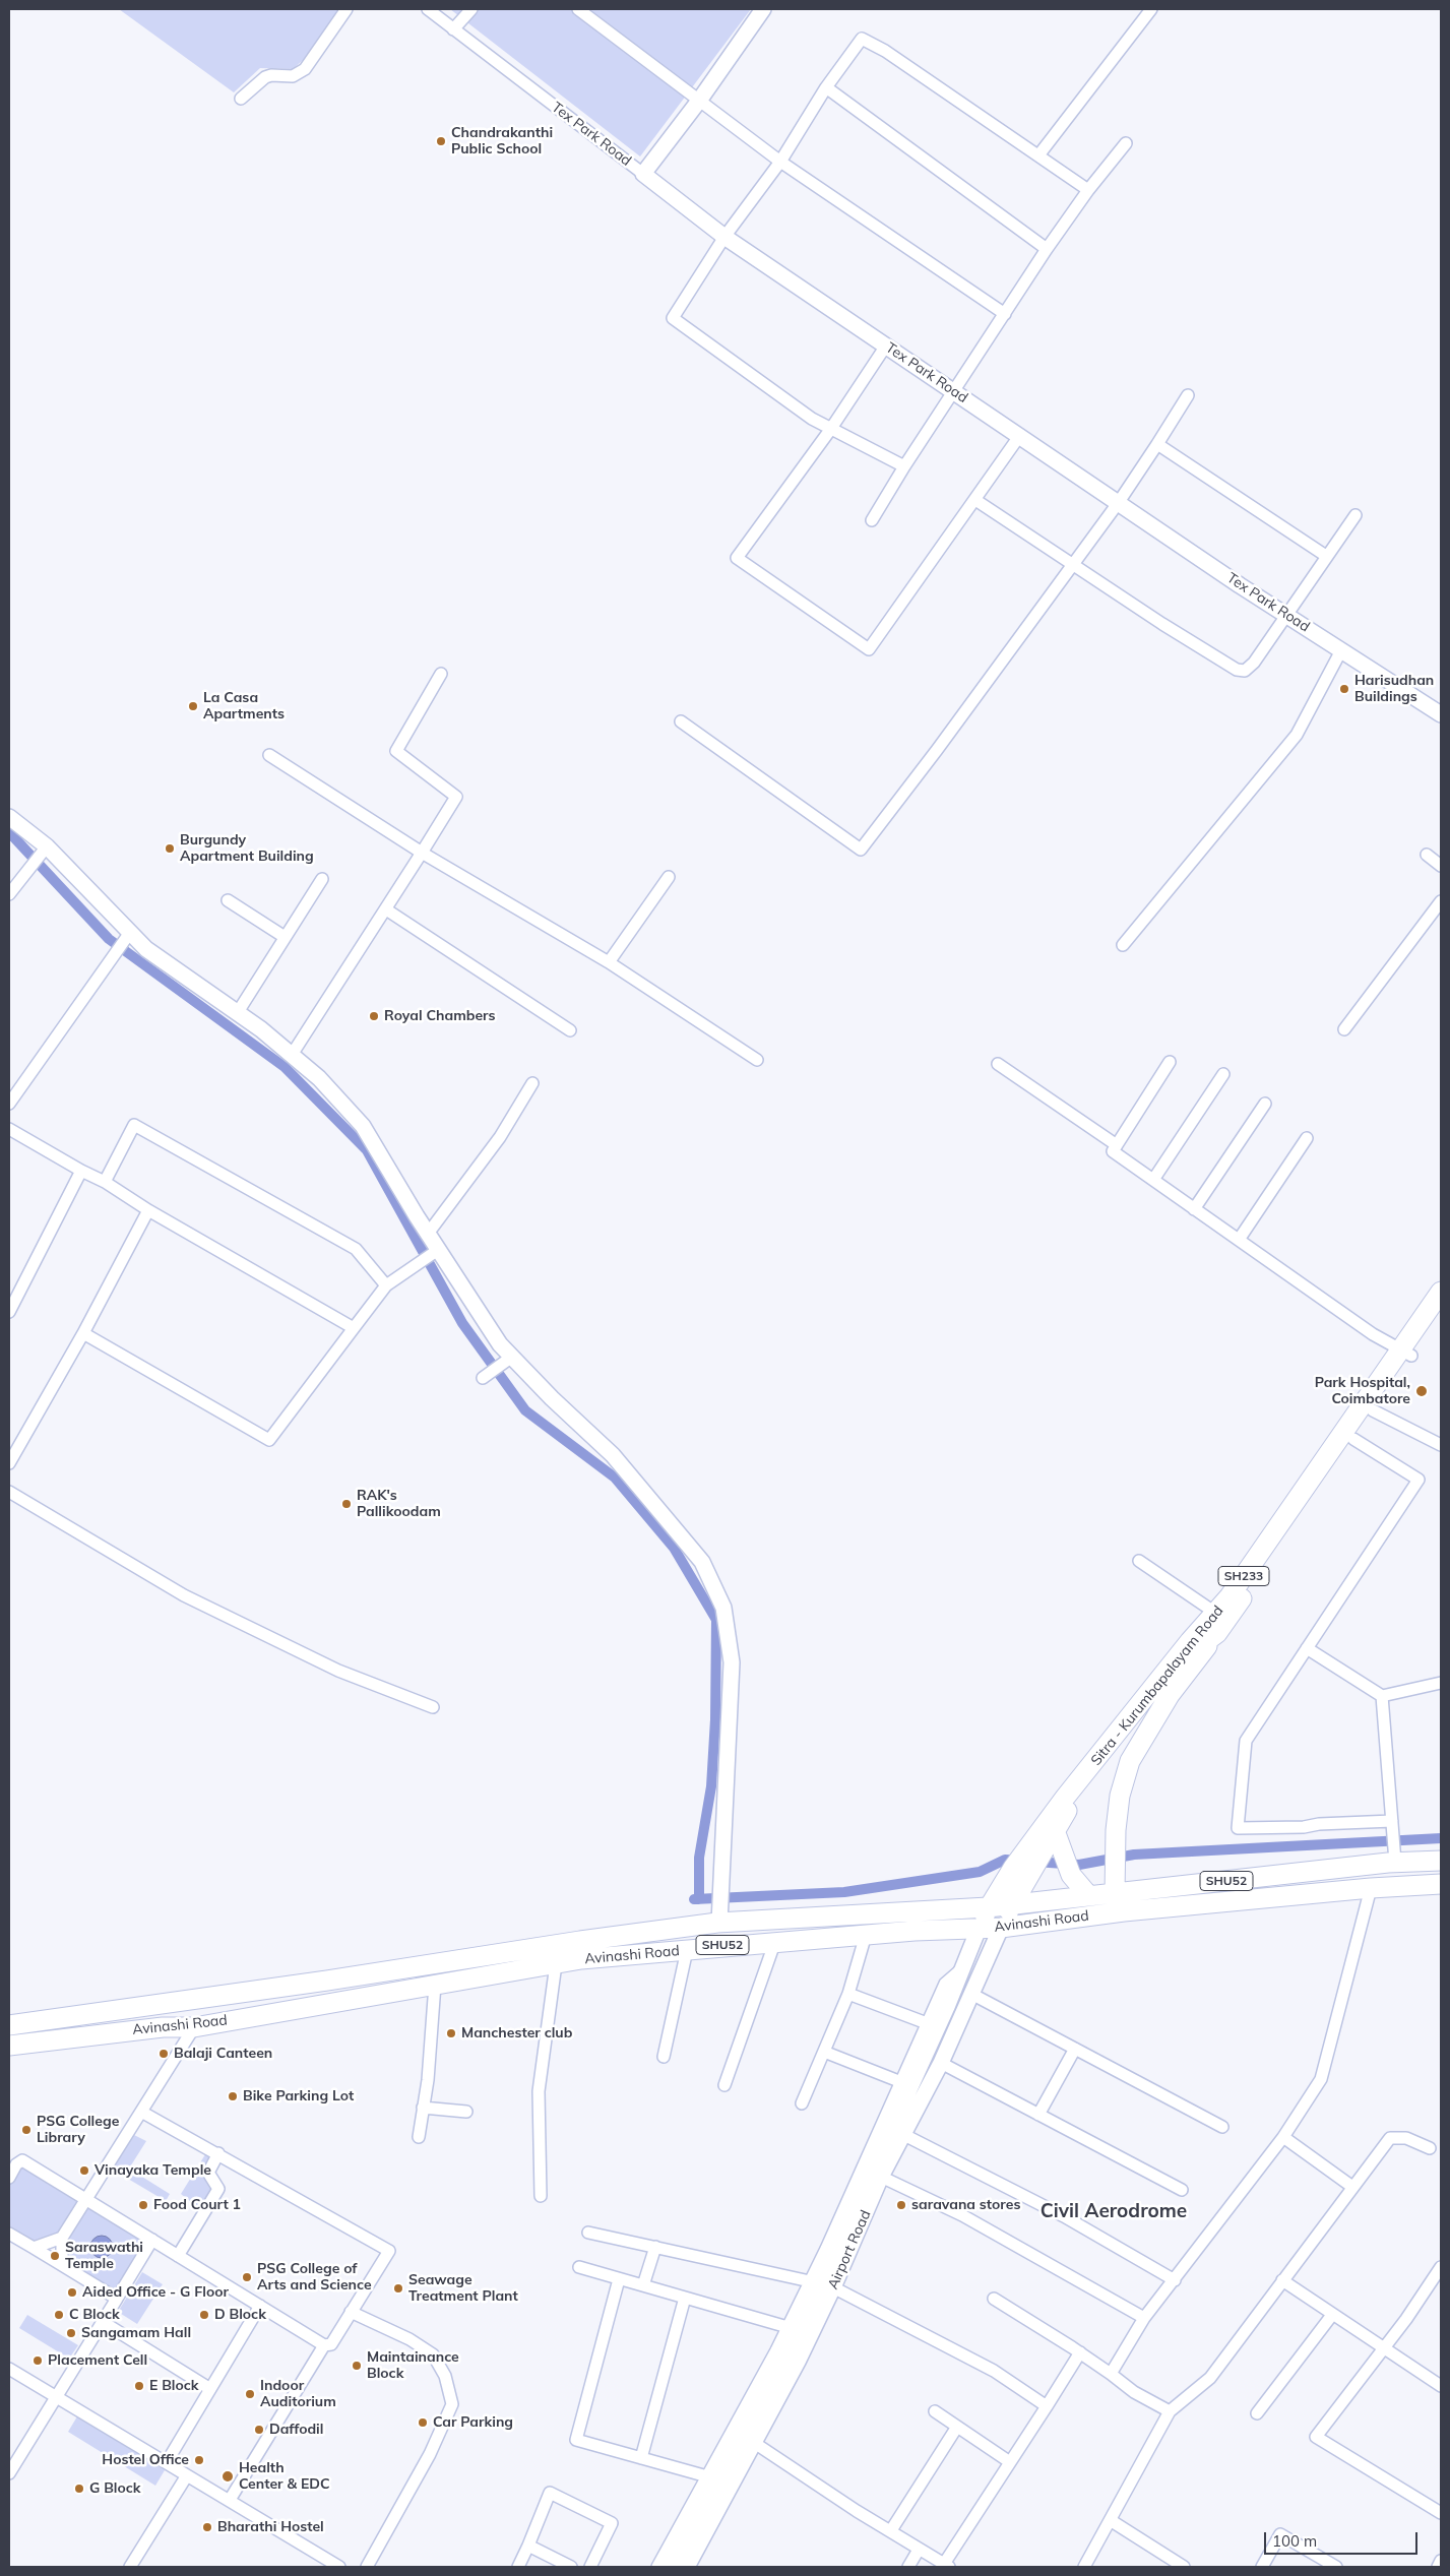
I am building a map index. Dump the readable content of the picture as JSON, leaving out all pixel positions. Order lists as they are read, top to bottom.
{
  "streets": {
    "main road": [
      "SH233",
      "Sitra - Kurumbapalayam Road",
      "SHU52",
      "Avinashi Road"
    ],
    "street": ["Tex Park Road", "Airport Road"]
  },
  "crossings": [
    ["Sitra - Kurumbapalayam Road", "Avinashi Road"],
    ["Sitra - Kurumbapalayam Road", "Airport Road"],
    ["Avinashi Road", "Airport Road"]
  ],
  "districts": ["Civil Aerodrome"],
  "places": [
    "Chandrakanthi Public School",
    "Harisudhan Buildings",
    "La Casa Apartments",
    "Burgundy Apartment Building",
    "Royal Chambers",
    "Park Hospital, Coimbatore",
    "RAK's Pallikoodam",
    "Manchester club",
    "Balaji Canteen",
    "Bike Parking Lot",
    "PSG College Library",
    "Vinayaka Temple",
    "Food Court 1",
    "saravana stores",
    "Saraswathi Temple",
    "PSG College of Arts and Science",
    "Seawage Treatment Plant",
    "Aided Office - G Floor",
    "C Block",
    "D Block",
    "Sangamam Hall",
    "Placement Cell",
    "Maintainance Block",
    "E Block",
    "Indoor Auditorium",
    "Car Parking",
    "Daffodil",
    "Hostel Office",
    "Health Center & EDC",
    "G Block",
    "Bharathi Hostel"
  ],
  "scale_bar": "100 m"
}
